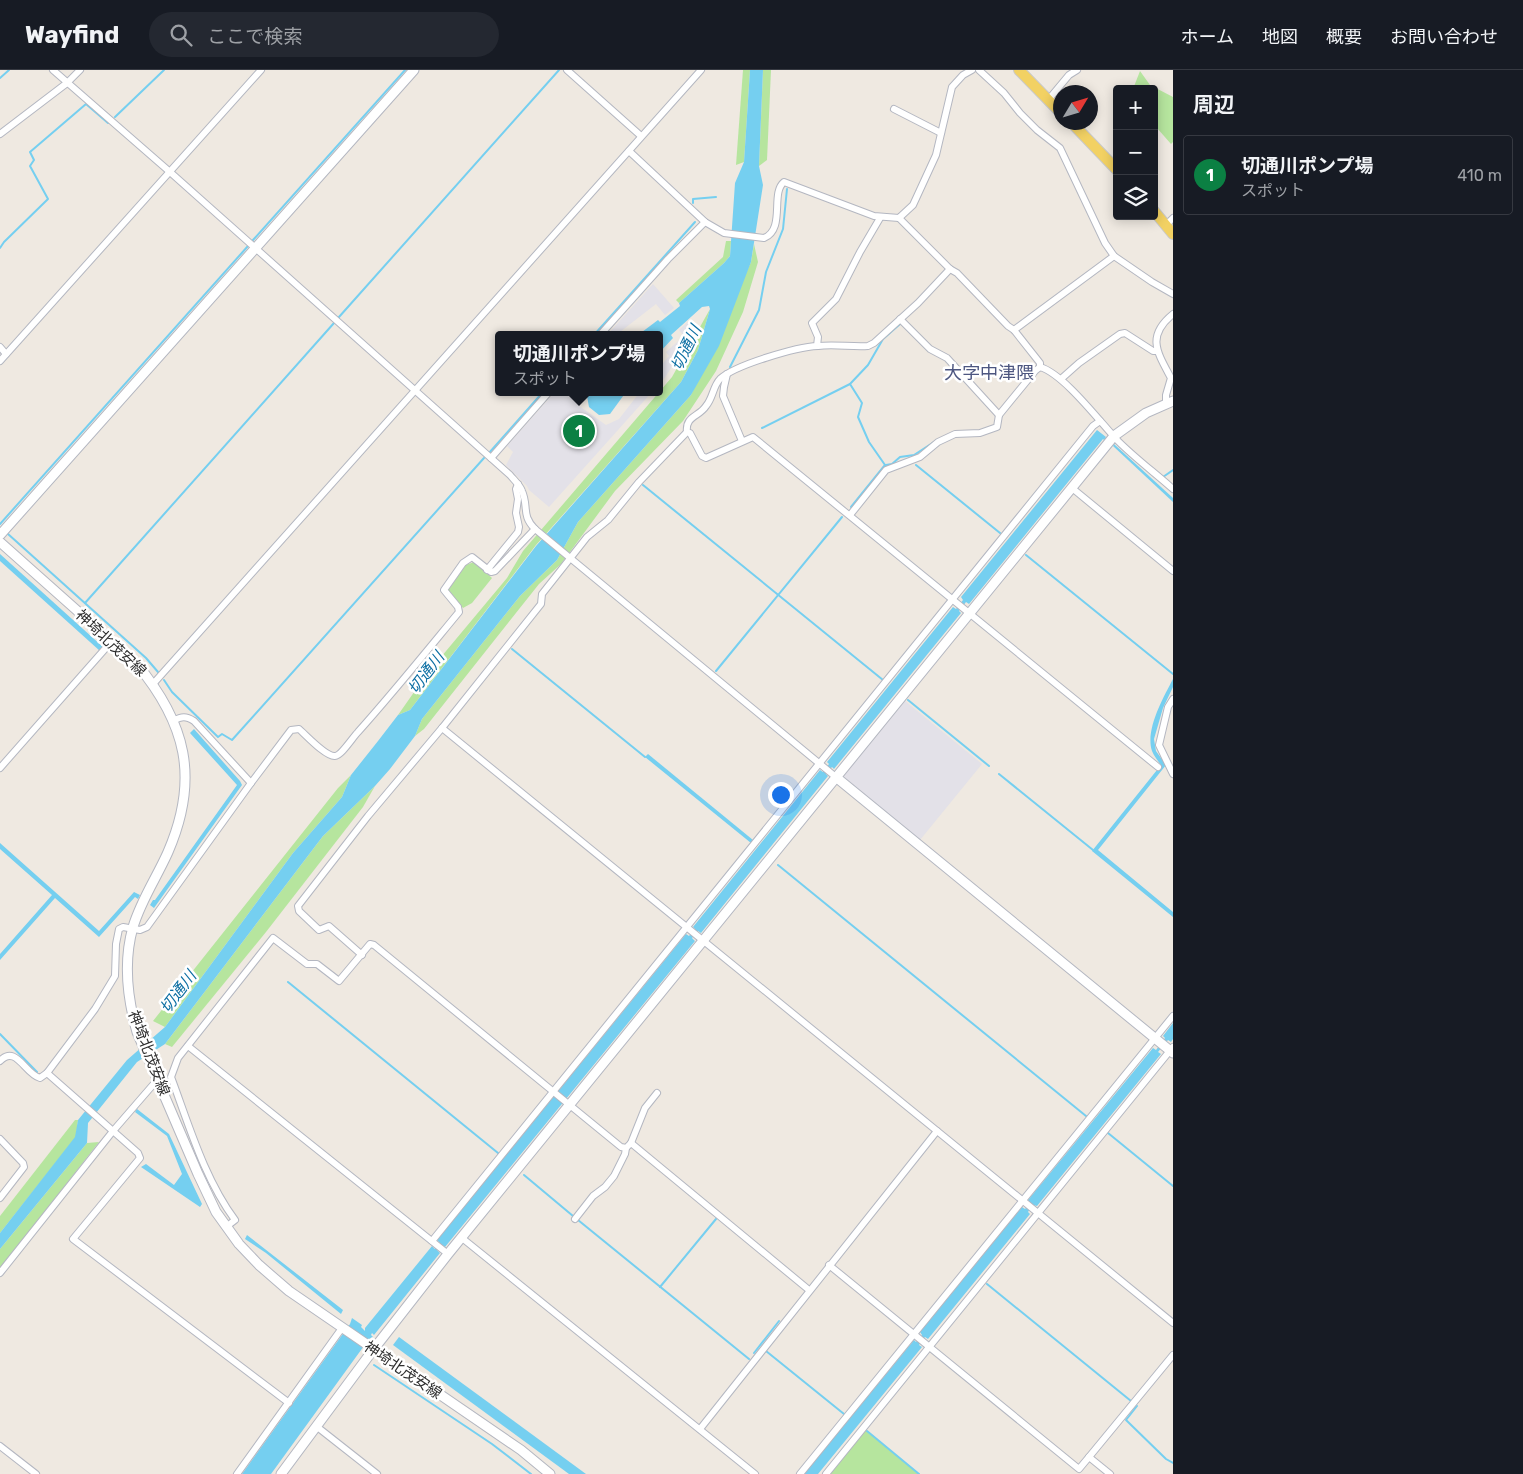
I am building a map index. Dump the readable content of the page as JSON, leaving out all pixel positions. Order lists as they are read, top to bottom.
{
  "streets": {
    "street": ["神埼北茂安線"]
  },
  "districts": ["大字中津隈"],
  "water": ["切通川"],
  "north": "top right",
  "page": {
    "header": "Wayfind",
    "search": "ここで検索",
    "nav": [
      "ホーム",
      "地図",
      "概要",
      "お問い合わせ"
    ],
    "heading": "周辺",
    "map_buttons": ["+", "−"],
    "list": [
      {
        "mark": "1",
        "name": "切通川ポンプ場",
        "note": "スポット",
        "value": "410 m"
      }
    ],
    "popup": ["切通川ポンプ場", "スポット"],
    "pins": "1"
  }
}
